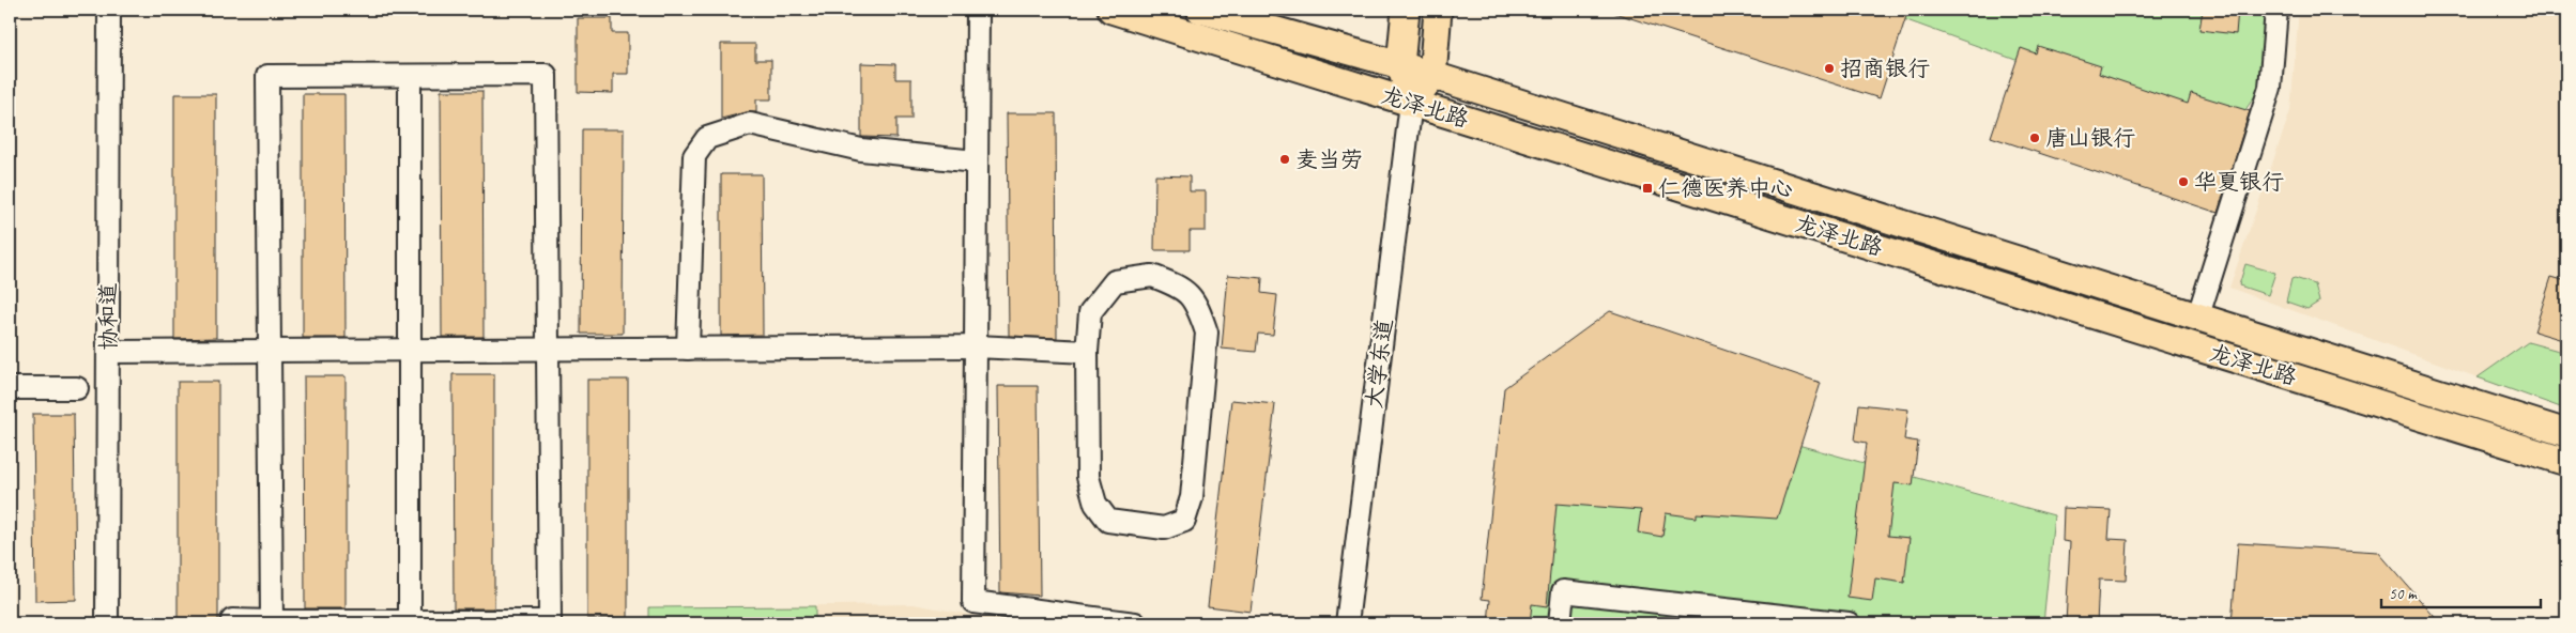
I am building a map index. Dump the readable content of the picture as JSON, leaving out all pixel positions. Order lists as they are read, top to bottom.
{
  "streets": {
    "main road": ["龙泽北路", "大学东道"],
    "street": ["协和道"]
  },
  "crossings": [
    ["龙泽北路", "大学东道"]
  ],
  "places": {
    "other": [
      "招商银行",
      "唐山银行",
      "麦当劳",
      "华夏银行"
    ],
    "transit": ["仁德医养中心"]
  },
  "scale_bar": "50 m"
}
